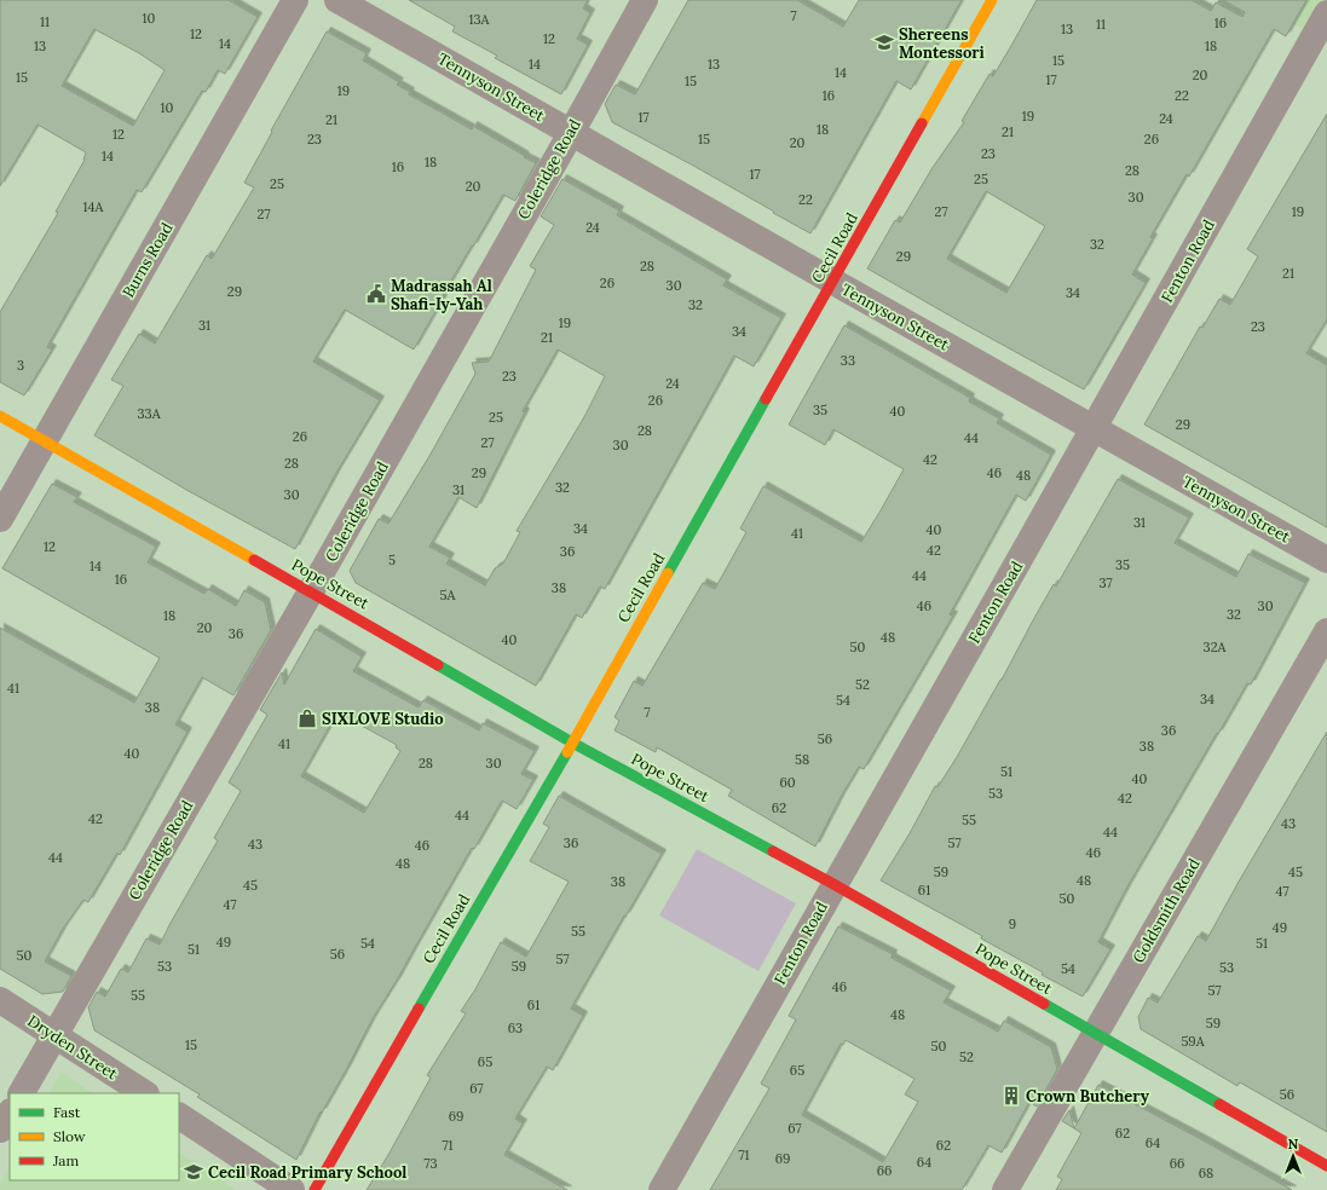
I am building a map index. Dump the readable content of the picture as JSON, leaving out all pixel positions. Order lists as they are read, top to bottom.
{
  "streets": {
    "street": [
      "Tennyson Street",
      "Coleridge Road",
      "Cecil Road",
      "Burns Road",
      "Fenton Road",
      "Pope Street",
      "Goldsmith Road",
      "Dryden Street"
    ]
  },
  "crossings": [
    ["Tennyson Street", "Coleridge Road"],
    ["Tennyson Street", "Cecil Road"],
    ["Tennyson Street", "Fenton Road"],
    ["Coleridge Road", "Pope Street"],
    ["Coleridge Road", "Dryden Street"],
    ["Cecil Road", "Pope Street"],
    ["Burns Road", "Pope Street"],
    ["Fenton Road", "Pope Street"],
    ["Pope Street", "Goldsmith Road"]
  ],
  "places": {
    "school or university": ["Shereens Montessori", "Cecil Road Primary School"],
    "public building": ["Madrassah Al Shafi-Iy-Yah"],
    "shop": ["SIXLOVE Studio"],
    "building": ["Crown Butchery"]
  },
  "house_numbers": [
    "7",
    "10",
    "13A",
    "11",
    "16",
    "11",
    "13",
    "12",
    "12",
    "14",
    "13",
    "18",
    "15",
    "14",
    "13",
    "14",
    "20",
    "15",
    "17",
    "15",
    "19",
    "16",
    "22",
    "10",
    "19",
    "17",
    "24",
    "21",
    "18",
    "21",
    "12",
    "23",
    "15",
    "26",
    "20",
    "23",
    "14",
    "18",
    "16",
    "28",
    "17",
    "25",
    "25",
    "20",
    "30",
    "22",
    "14A",
    "27",
    "19",
    "27",
    "24",
    "32",
    "29",
    "28",
    "21",
    "26",
    "30",
    "29",
    "34",
    "32",
    "19",
    "31",
    "23",
    "34",
    "21",
    "33",
    "3",
    "23",
    "24",
    "26",
    "35",
    "40",
    "33A",
    "25",
    "29",
    "28",
    "26",
    "44",
    "27",
    "30",
    "42",
    "28",
    "29",
    "46",
    "48",
    "32",
    "31",
    "30",
    "31",
    "34",
    "40",
    "41",
    "12",
    "42",
    "36",
    "5",
    "35",
    "14",
    "44",
    "16",
    "37",
    "38",
    "5A",
    "46",
    "30",
    "32",
    "18",
    "20",
    "36",
    "48",
    "40",
    "50",
    "32A",
    "52",
    "41",
    "34",
    "54",
    "38",
    "7",
    "36",
    "56",
    "41",
    "38",
    "40",
    "58",
    "28",
    "30",
    "51",
    "40",
    "60",
    "53",
    "42",
    "62",
    "44",
    "42",
    "55",
    "43",
    "44",
    "36",
    "57",
    "43",
    "46",
    "46",
    "44",
    "48",
    "59",
    "45",
    "48",
    "38",
    "45",
    "61",
    "47",
    "50",
    "47",
    "9",
    "49",
    "55",
    "49",
    "54",
    "51",
    "51",
    "56",
    "50",
    "57",
    "53",
    "59",
    "53",
    "54",
    "46",
    "57",
    "55",
    "61",
    "48",
    "59",
    "63",
    "59A",
    "15",
    "50",
    "52",
    "65",
    "65",
    "67",
    "56",
    "69",
    "67",
    "62",
    "64",
    "71",
    "62",
    "71",
    "69",
    "64",
    "73",
    "66",
    "66",
    "68"
  ],
  "legend": ["Fast", "Slow", "Jam"],
  "north": "top"
}
